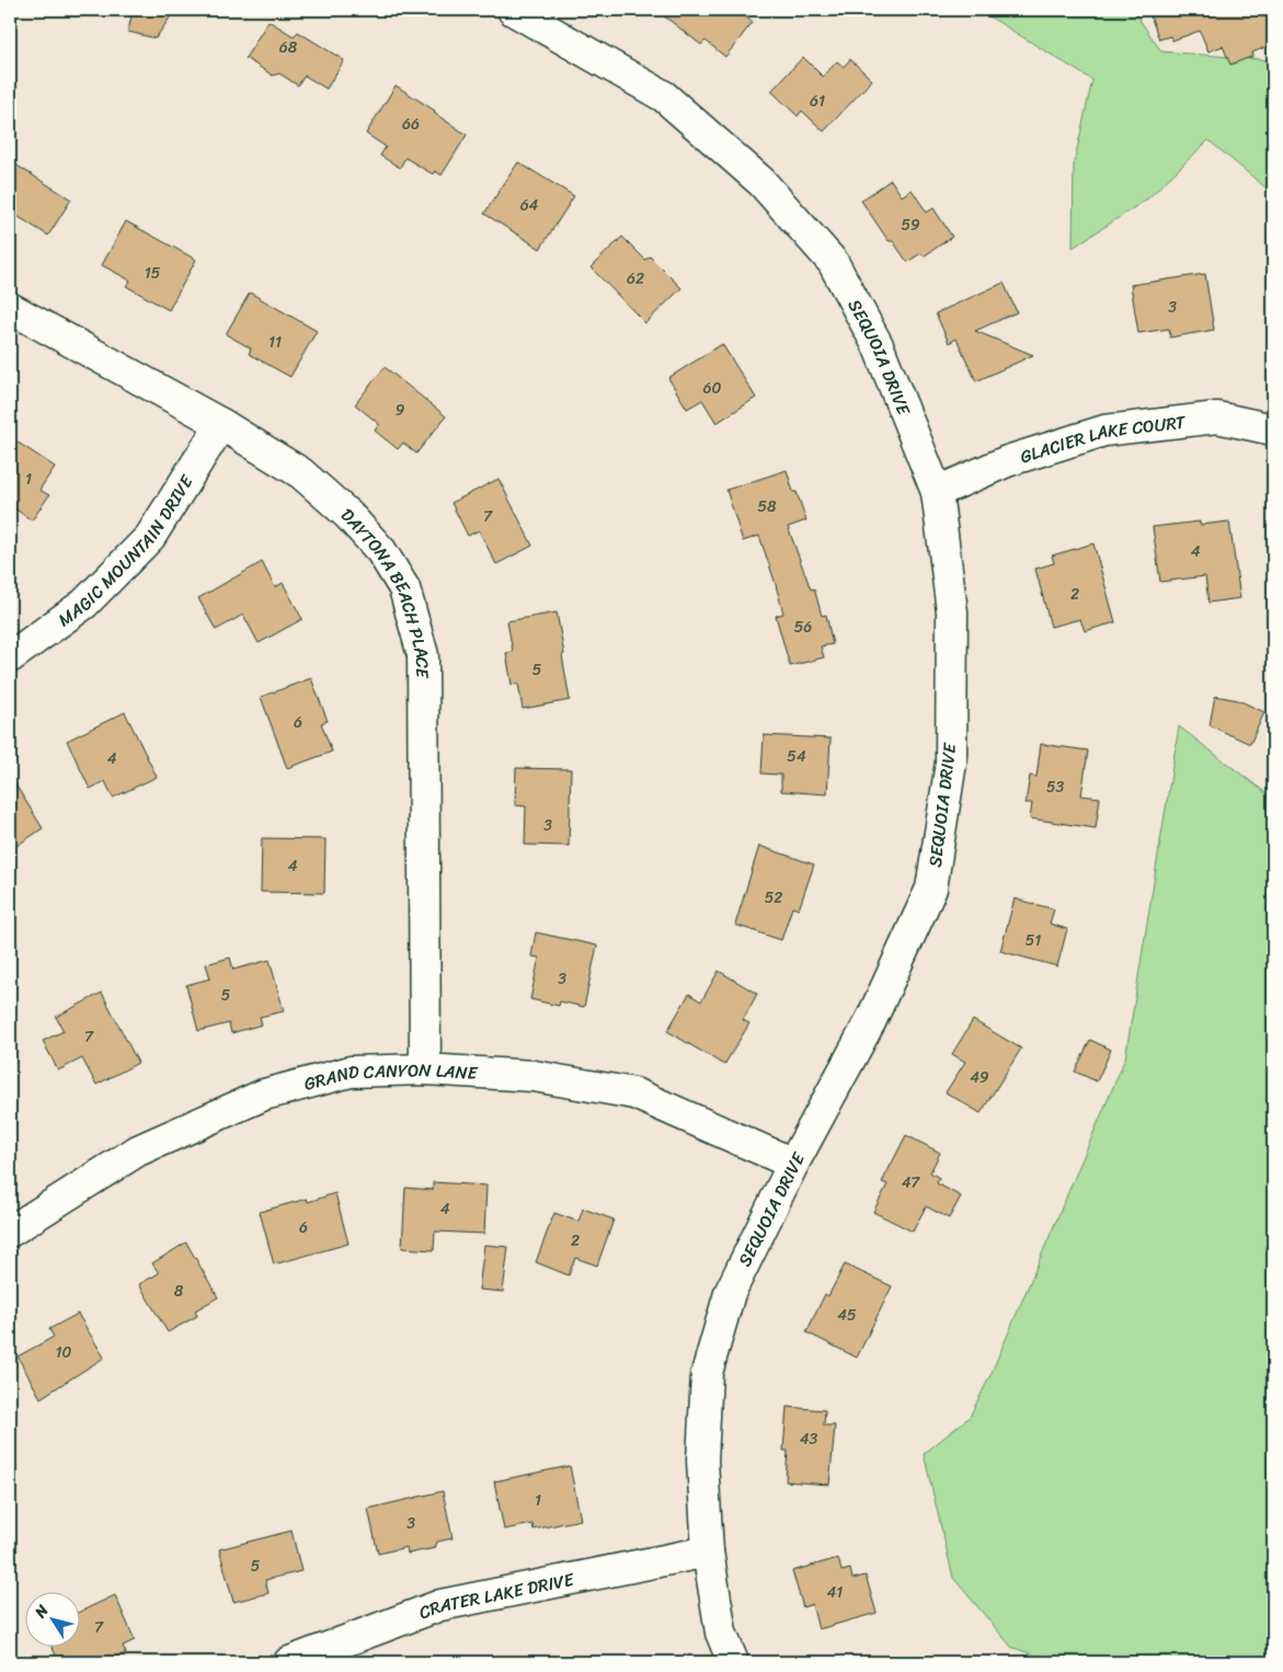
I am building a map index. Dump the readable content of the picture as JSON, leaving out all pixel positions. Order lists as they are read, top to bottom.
{
  "streets": {
    "street": [
      "SEQUOIA DRIVE",
      "GLACIER LAKE COURT",
      "MAGIC MOUNTAIN DRIVE",
      "DAYTONA BEACH PLACE",
      "GRAND CANYON LANE",
      "CRATER LAKE DRIVE"
    ]
  },
  "crossings": [
    ["SEQUOIA DRIVE", "GLACIER LAKE COURT"],
    ["SEQUOIA DRIVE", "GRAND CANYON LANE"],
    ["SEQUOIA DRIVE", "CRATER LAKE DRIVE"],
    ["MAGIC MOUNTAIN DRIVE", "DAYTONA BEACH PLACE"],
    ["DAYTONA BEACH PLACE", "GRAND CANYON LANE"]
  ],
  "house_numbers": [
    "68",
    "61",
    "66",
    "64",
    "59",
    "15",
    "62",
    "3",
    "11",
    "60",
    "9",
    "1",
    "58",
    "7",
    "4",
    "2",
    "56",
    "5",
    "6",
    "54",
    "4",
    "53",
    "3",
    "4",
    "52",
    "51",
    "3",
    "5",
    "7",
    "49",
    "47",
    "4",
    "6",
    "2",
    "8",
    "45",
    "10",
    "43",
    "1",
    "3",
    "5",
    "41",
    "7"
  ],
  "north": "top left"
}
